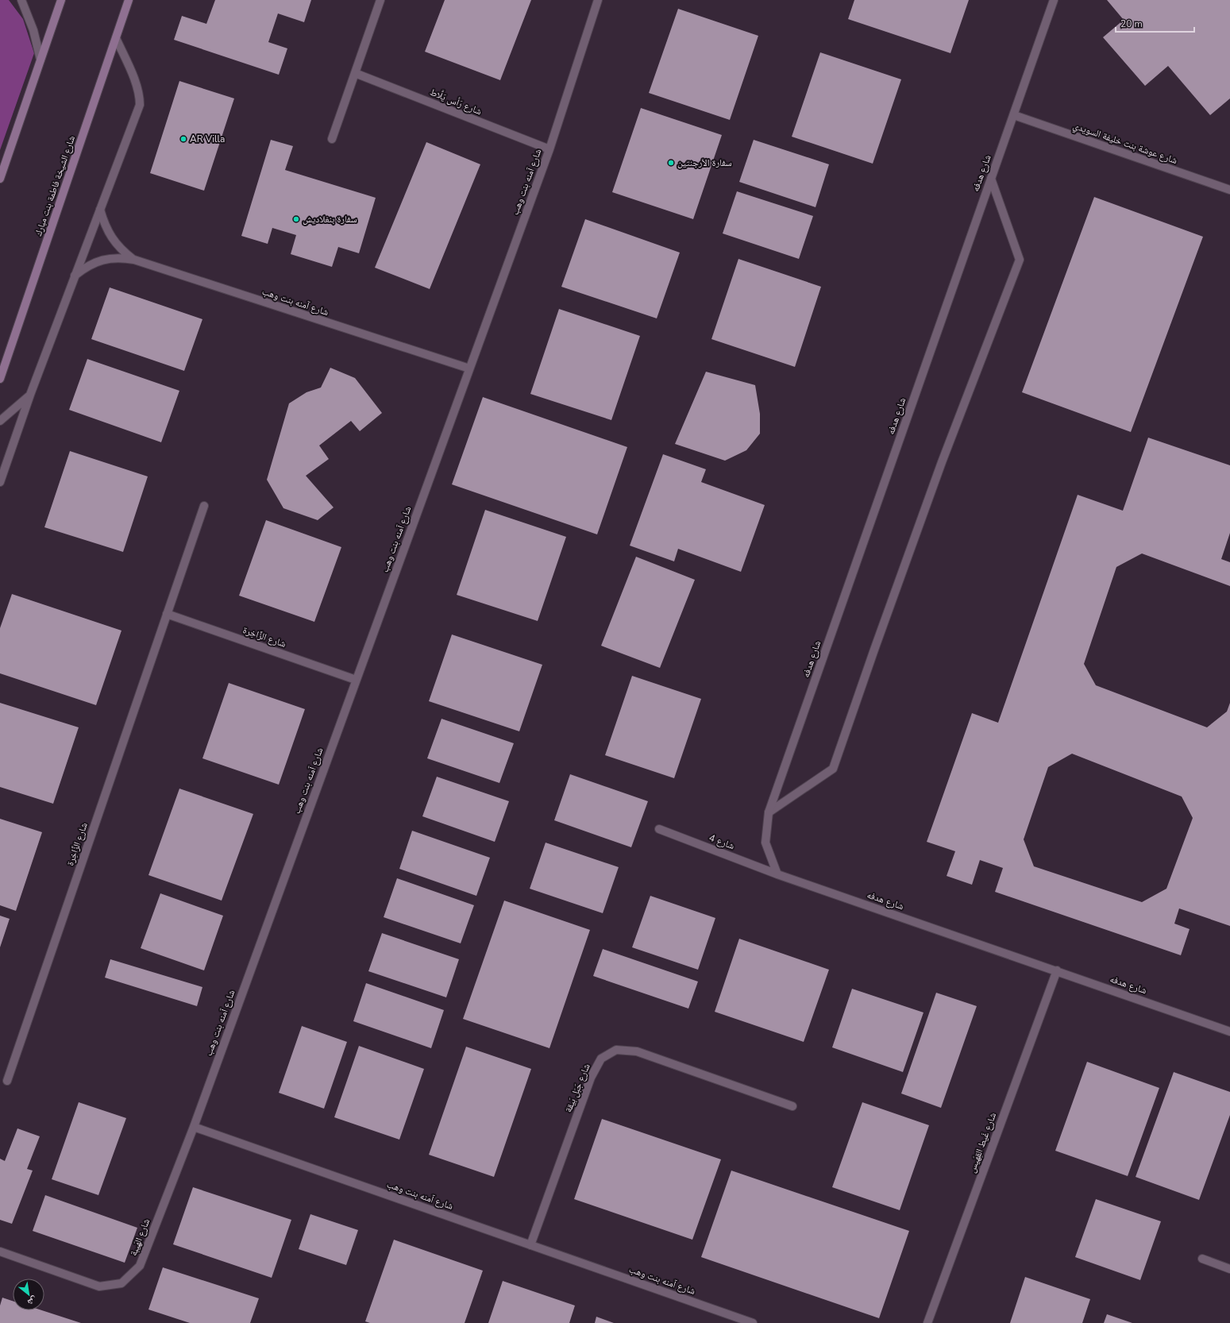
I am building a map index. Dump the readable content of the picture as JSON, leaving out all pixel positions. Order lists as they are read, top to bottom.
{
  "streets": {
    "main road": ["شارع الشيخة فاطمة بنت مبارك"],
    "street": [
      "شارع رَأس يَلَّاط",
      "شارع عوشة بنت خليفة السويدي",
      "شارع هدفه",
      "شارع آمنه بنت وهب",
      "شارع الزَّاخِرة",
      "شارع 4",
      "شارع جَبَل بَيقة",
      "شارع غَيط القِهَيس",
      "شارع الهَيبة"
    ]
  },
  "crossings": [
    ["شارع رَأس يَلَّاط", "شارع آمنه بنت وهب"],
    ["شارع عوشة بنت خليفة السويدي", "شارع هدفه"],
    ["شارع هدفه", "شارع 4"],
    ["شارع هدفه", "شارع غَيط القِهَيس"],
    ["شارع آمنه بنت وهب", "شارع الزَّاخِرة"],
    ["شارع آمنه بنت وهب", "شارع جَبَل بَيقة"],
    ["شارع آمنه بنت وهب", "شارع الهَيبة"]
  ],
  "places": ["AR Villa", "سفارة الأرجنتين", "سفارة بنغلاديش"],
  "scale_bar": "20 m",
  "north": "bottom right"
}
